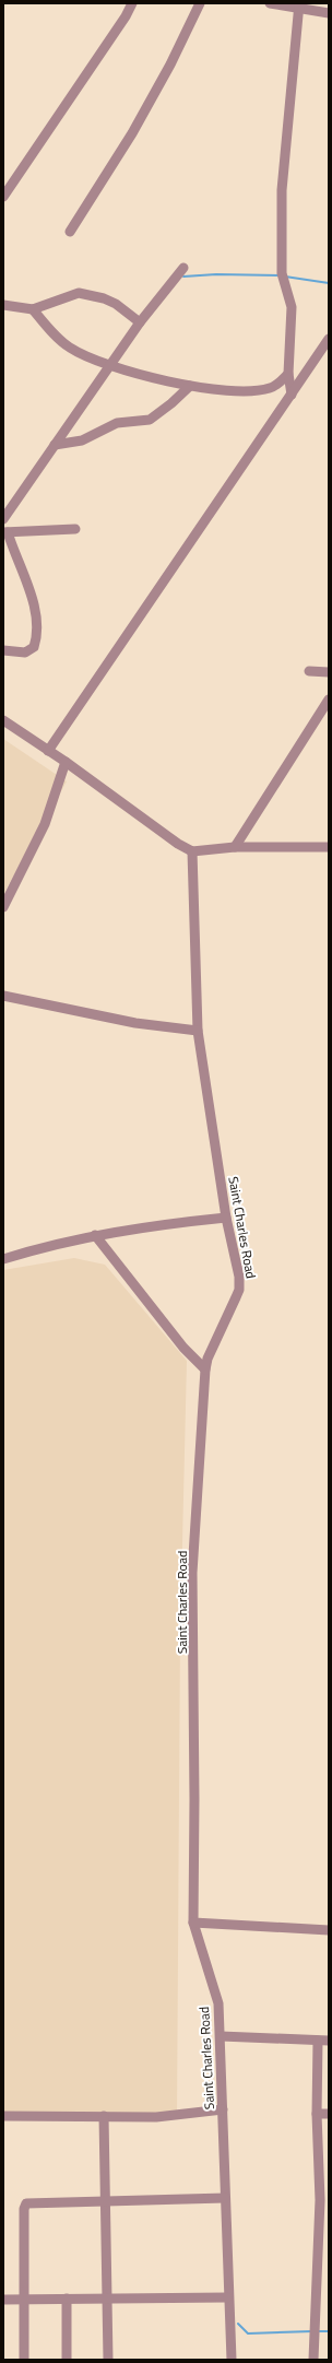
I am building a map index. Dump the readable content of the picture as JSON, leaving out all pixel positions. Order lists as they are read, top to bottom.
{
  "streets": {
    "street": ["Saint Charles Road"]
  }
}
